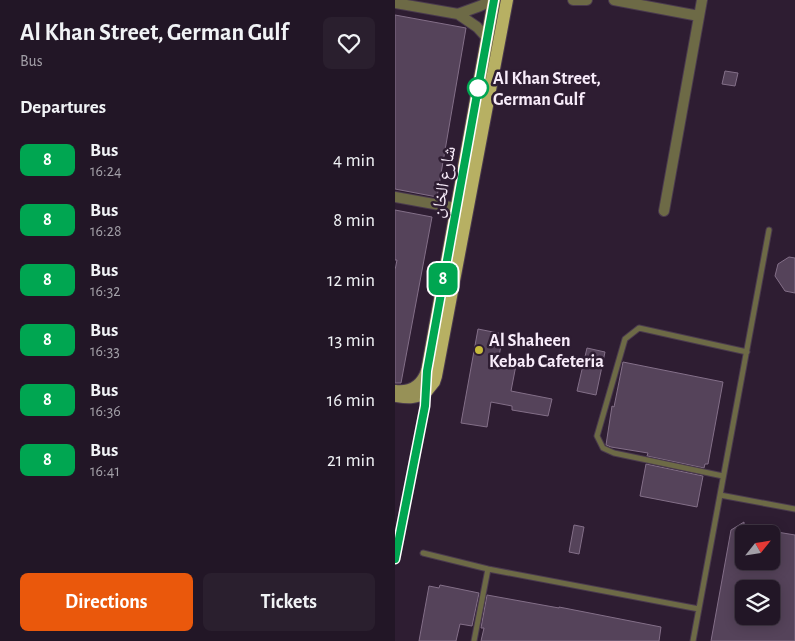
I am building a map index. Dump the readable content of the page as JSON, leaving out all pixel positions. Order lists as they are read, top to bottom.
{
  "streets": {
    "main road": ["شارع الخان"]
  },
  "places": ["Al Khan Street, German Gulf", "Al Shaheen Kebab Cafeteria"],
  "lines": ["bus line 8"],
  "north": "top right",
  "page": {
    "heading": [
      ["Al Khan Street, German Gulf", "Bus"],
      "Departures"
    ],
    "on_map": "8",
    "list": [
      {
        "mark": "8",
        "name": "Bus",
        "note": "16:24",
        "value": "4 min"
      },
      {
        "mark": "8",
        "name": "Bus",
        "note": "16:28",
        "value": "8 min"
      },
      {
        "mark": "8",
        "name": "Bus",
        "note": "16:32",
        "value": "12 min"
      },
      {
        "mark": "8",
        "name": "Bus",
        "note": "16:33",
        "value": "13 min"
      },
      {
        "mark": "8",
        "name": "Bus",
        "note": "16:36",
        "value": "16 min"
      },
      {
        "mark": "8",
        "name": "Bus",
        "note": "16:41",
        "value": "21 min"
      }
    ],
    "buttons": ["Directions", "Tickets"]
  }
}
